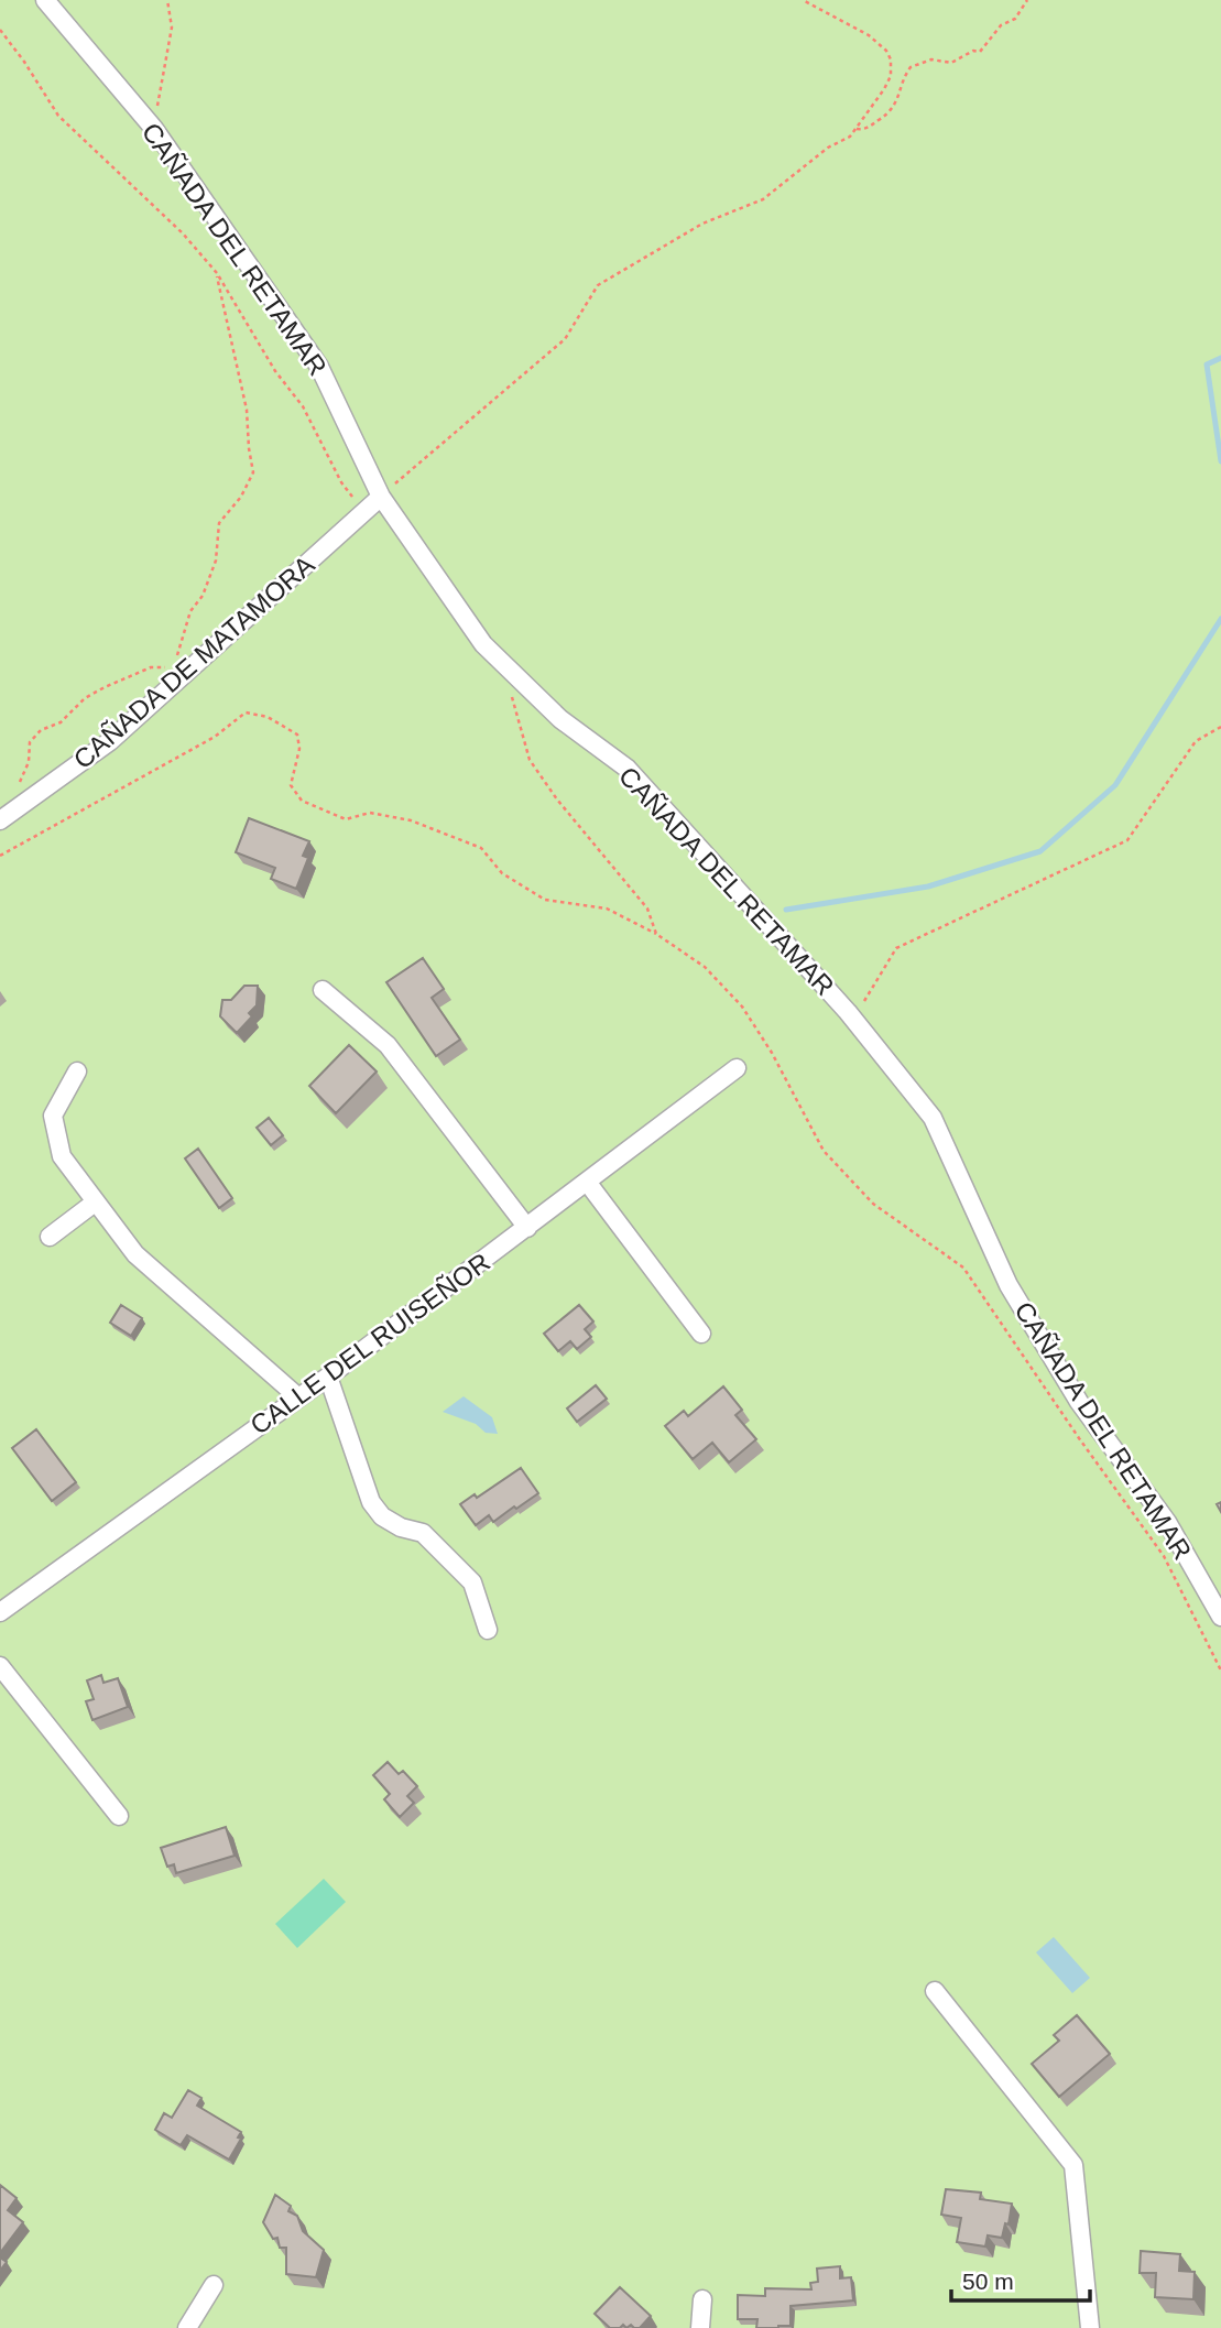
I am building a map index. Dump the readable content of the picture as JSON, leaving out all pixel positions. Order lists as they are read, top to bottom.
{
  "streets": {
    "street": ["CAÑADA DEL RETAMAR", "CAÑADA DE MATAMORA", "CALLE DEL RUISEÑOR"]
  },
  "crossings": [
    ["CAÑADA DEL RETAMAR", "CAÑADA DE MATAMORA"]
  ],
  "scale_bar": "50 m"
}
